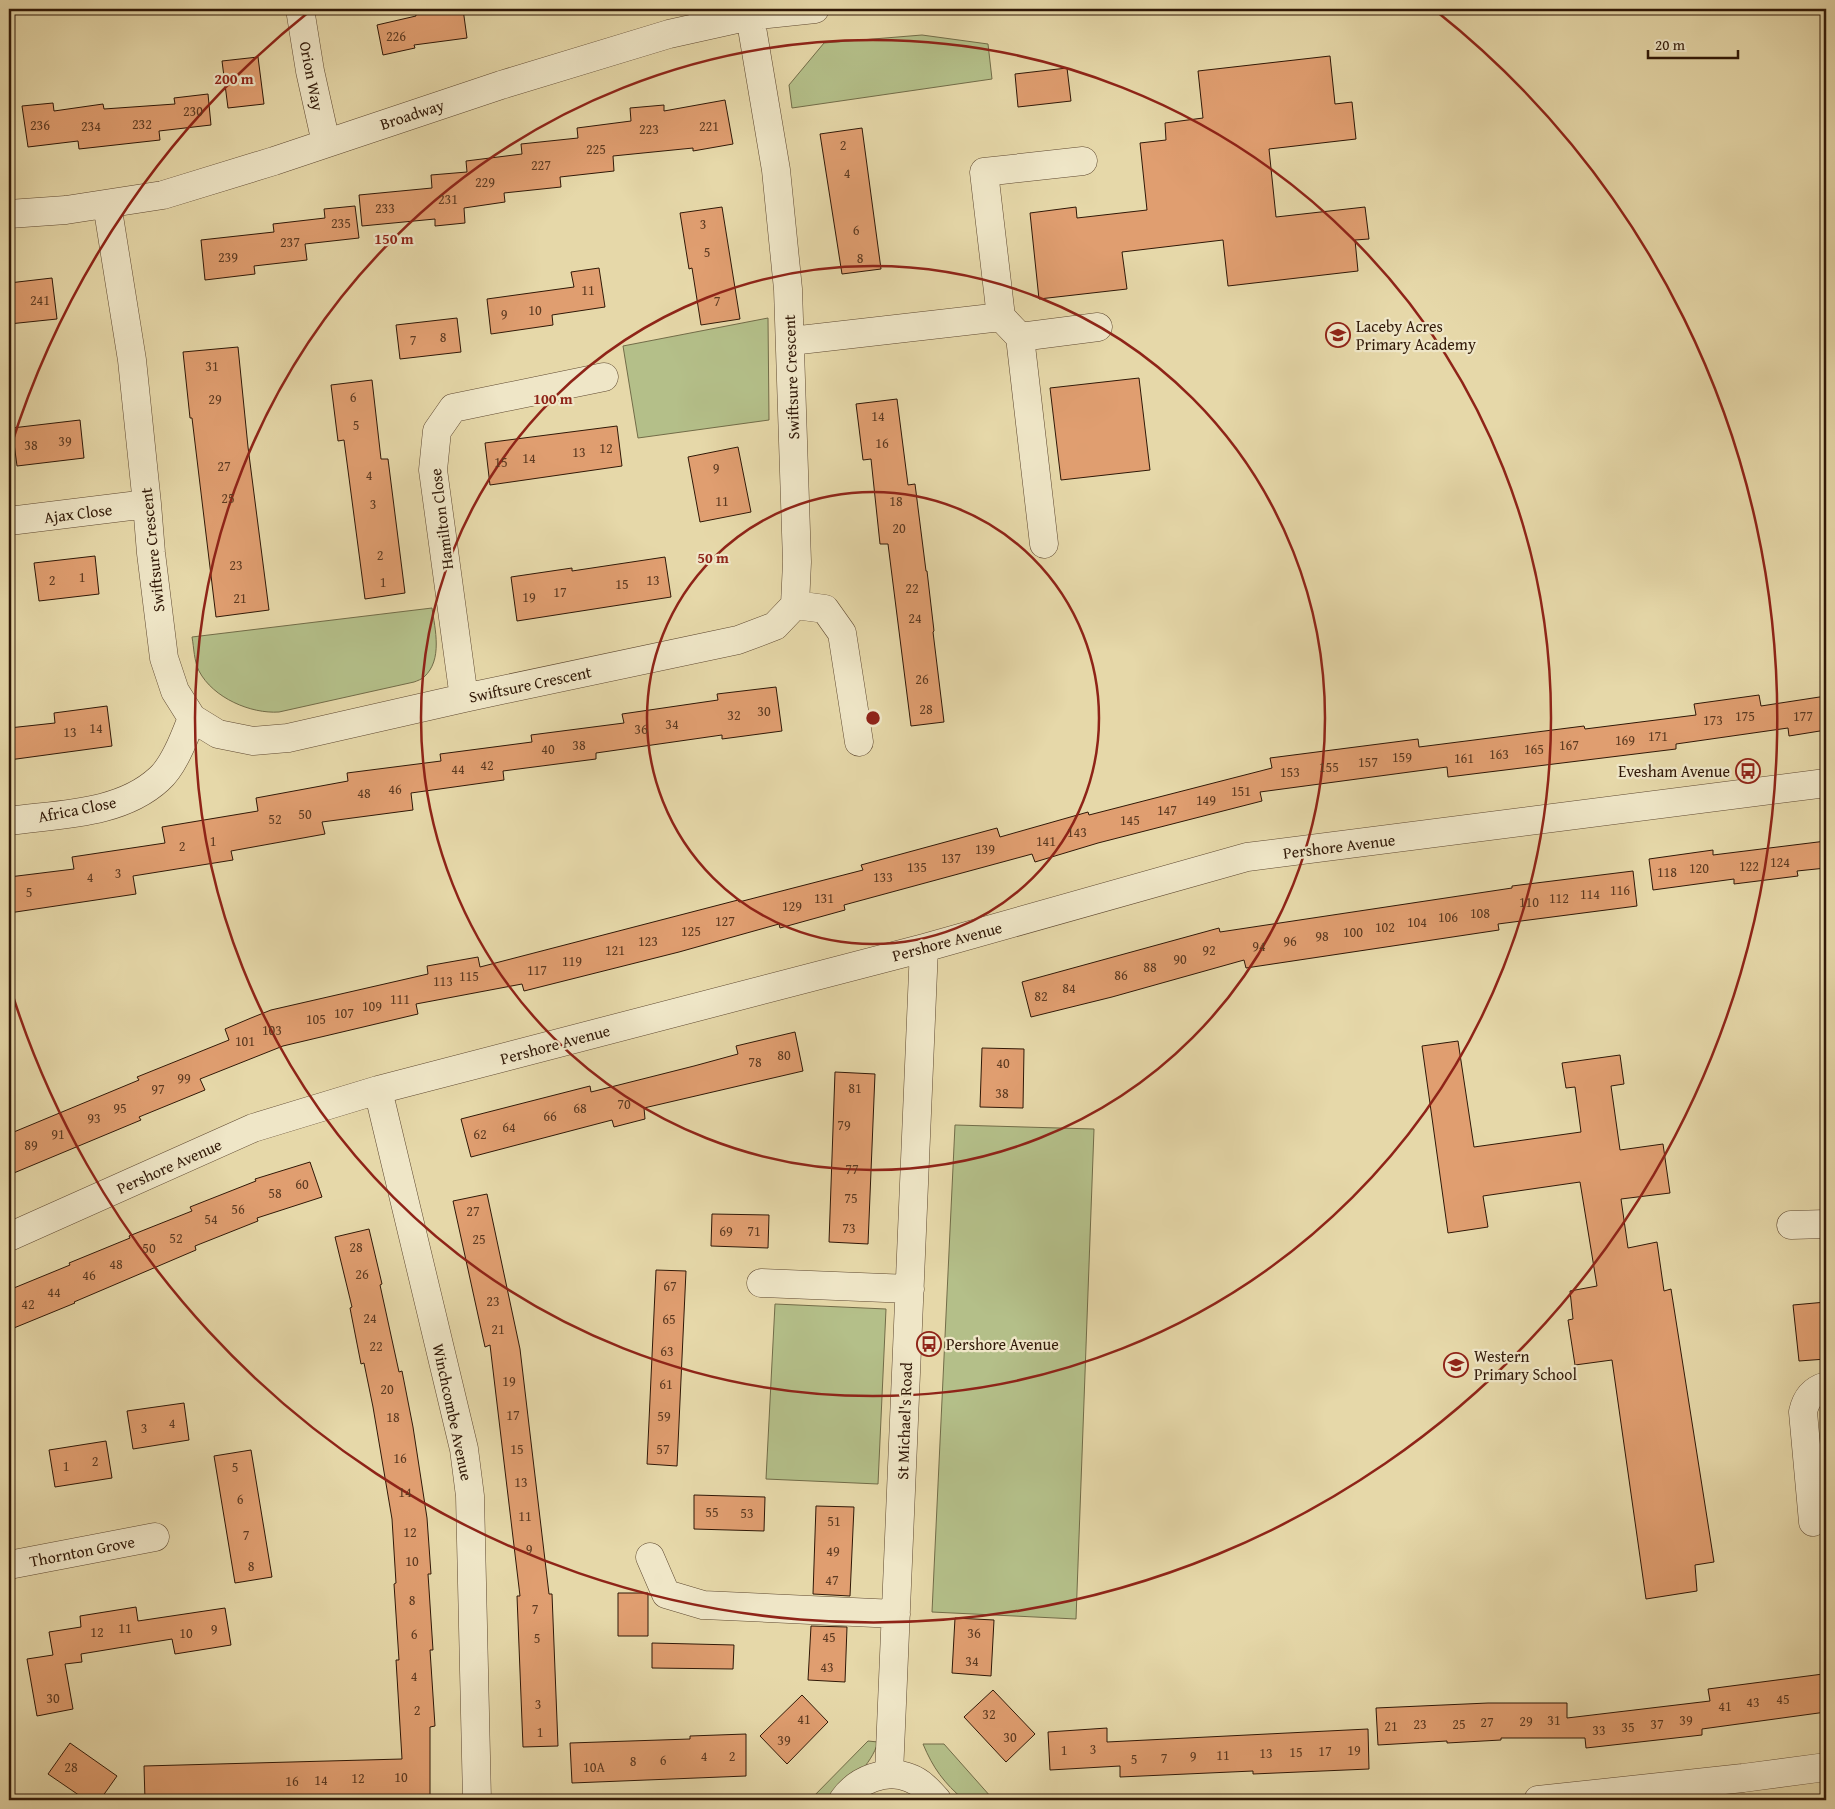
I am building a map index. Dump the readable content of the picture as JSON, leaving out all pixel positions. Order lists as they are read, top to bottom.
{
  "streets": {
    "street": [
      "Orion Way",
      "Broadway",
      "Swiftsure Crescent",
      "Ajax Close",
      "Hamilton Close",
      "Africa Close",
      "Pershore Avenue",
      "Winchcombe Avenue",
      "St Michael's Road",
      "Thornton Grove"
    ]
  },
  "crossings": [
    ["Orion Way", "Broadway"],
    ["Broadway", "Swiftsure Crescent"],
    ["Swiftsure Crescent", "Ajax Close"],
    ["Swiftsure Crescent", "Hamilton Close"],
    ["Swiftsure Crescent", "Africa Close"],
    ["Pershore Avenue", "Winchcombe Avenue"],
    ["Pershore Avenue", "St Michael's Road"]
  ],
  "places": {
    "school or university": ["Laceby Acres Primary Academy", "Western Primary School"],
    "bus stop": ["Evesham Avenue", "Pershore Avenue"]
  },
  "house_numbers": [
    "226",
    "230",
    "232",
    "236",
    "234",
    "221",
    "223",
    "2",
    "225",
    "227",
    "4",
    "229",
    "231",
    "233",
    "235",
    "3",
    "6",
    "237",
    "5",
    "239",
    "8",
    "11",
    "241",
    "7",
    "10",
    "9",
    "8",
    "7",
    "31",
    "6",
    "29",
    "14",
    "5",
    "39",
    "16",
    "38",
    "12",
    "13",
    "14",
    "15",
    "27",
    "9",
    "4",
    "25",
    "11",
    "18",
    "3",
    "20",
    "2",
    "23",
    "1",
    "2",
    "13",
    "1",
    "15",
    "22",
    "17",
    "19",
    "21",
    "24",
    "26",
    "28",
    "30",
    "32",
    "175",
    "177",
    "173",
    "34",
    "14",
    "36",
    "13",
    "171",
    "169",
    "38",
    "167",
    "40",
    "165",
    "163",
    "159",
    "161",
    "157",
    "42",
    "155",
    "44",
    "153",
    "46",
    "151",
    "48",
    "149",
    "147",
    "50",
    "52",
    "145",
    "143",
    "1",
    "141",
    "2",
    "139",
    "137",
    "124",
    "122",
    "135",
    "120",
    "118",
    "3",
    "4",
    "133",
    "116",
    "5",
    "114",
    "131",
    "112",
    "110",
    "129",
    "108",
    "106",
    "127",
    "104",
    "102",
    "125",
    "100",
    "98",
    "123",
    "96",
    "94",
    "121",
    "92",
    "90",
    "119",
    "88",
    "117",
    "86",
    "115",
    "113",
    "84",
    "82",
    "111",
    "109",
    "107",
    "105",
    "103",
    "101",
    "80",
    "78",
    "40",
    "99",
    "81",
    "97",
    "38",
    "70",
    "95",
    "68",
    "66",
    "93",
    "79",
    "64",
    "91",
    "62",
    "89",
    "77",
    "60",
    "58",
    "75",
    "56",
    "27",
    "54",
    "73",
    "69",
    "71",
    "52",
    "25",
    "28",
    "50",
    "48",
    "26",
    "46",
    "67",
    "44",
    "23",
    "42",
    "24",
    "65",
    "21",
    "22",
    "63",
    "19",
    "61",
    "20",
    "17",
    "59",
    "18",
    "4",
    "3",
    "15",
    "57",
    "16",
    "2",
    "1",
    "5",
    "13",
    "14",
    "6",
    "55",
    "53",
    "11",
    "51",
    "12",
    "7",
    "9",
    "49",
    "10",
    "8",
    "47",
    "8",
    "7",
    "11",
    "9",
    "12",
    "10",
    "36",
    "6",
    "45",
    "5",
    "34",
    "43",
    "4",
    "30",
    "45",
    "43",
    "3",
    "41",
    "2",
    "32",
    "41",
    "31",
    "39",
    "29",
    "27",
    "23",
    "25",
    "37",
    "21",
    "35",
    "33",
    "1",
    "30",
    "39",
    "3",
    "1",
    "19",
    "17",
    "15",
    "13",
    "11",
    "4",
    "2",
    "9",
    "7",
    "5",
    "6",
    "8",
    "28",
    "10A",
    "10",
    "12",
    "14",
    "16"
  ],
  "scale_bar": "20 m",
  "rings": [
    "200 m",
    "150 m",
    "100 m",
    "50 m"
  ]
}
